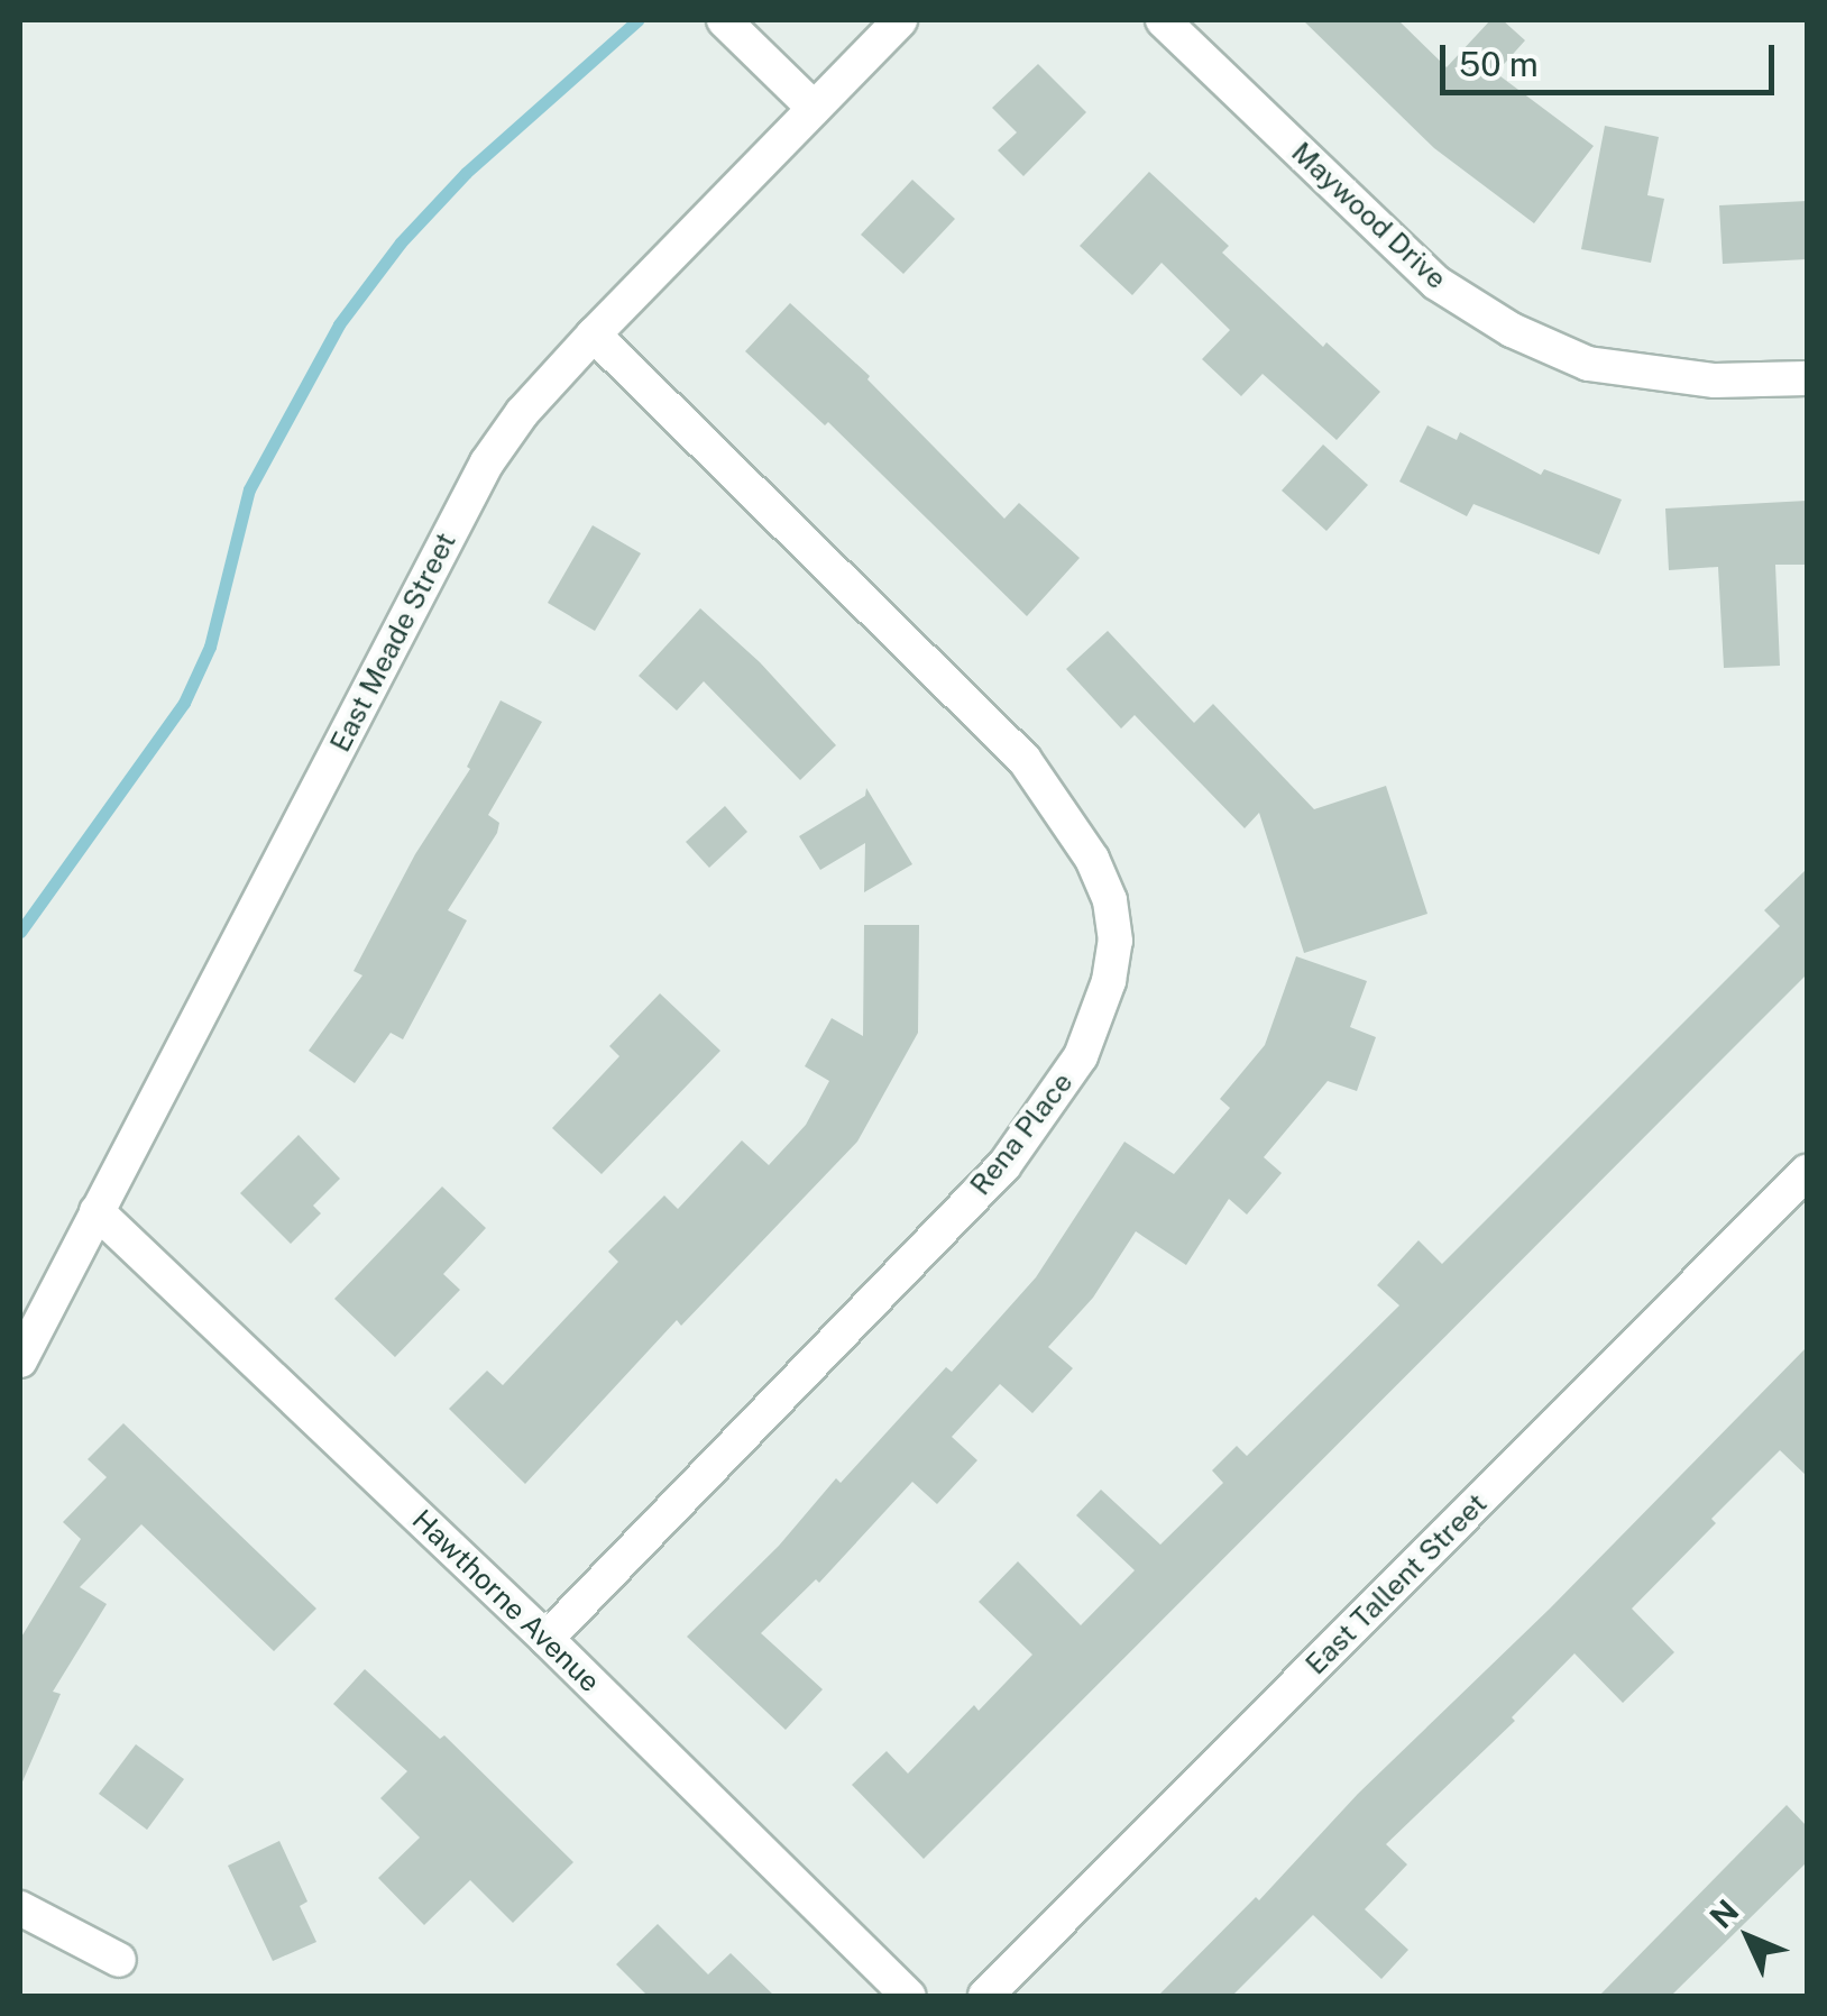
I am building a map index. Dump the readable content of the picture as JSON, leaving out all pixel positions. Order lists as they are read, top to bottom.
{
  "streets": {
    "street": [
      "Maywood Drive",
      "East Meade Street",
      "Rena Place",
      "East Tallent Street",
      "Hawthorne Avenue"
    ]
  },
  "crossings": [
    ["East Meade Street", "Rena Place"],
    ["East Meade Street", "Hawthorne Avenue"],
    ["Rena Place", "Hawthorne Avenue"]
  ],
  "scale_bar": "50 m",
  "north": "top left"
}
